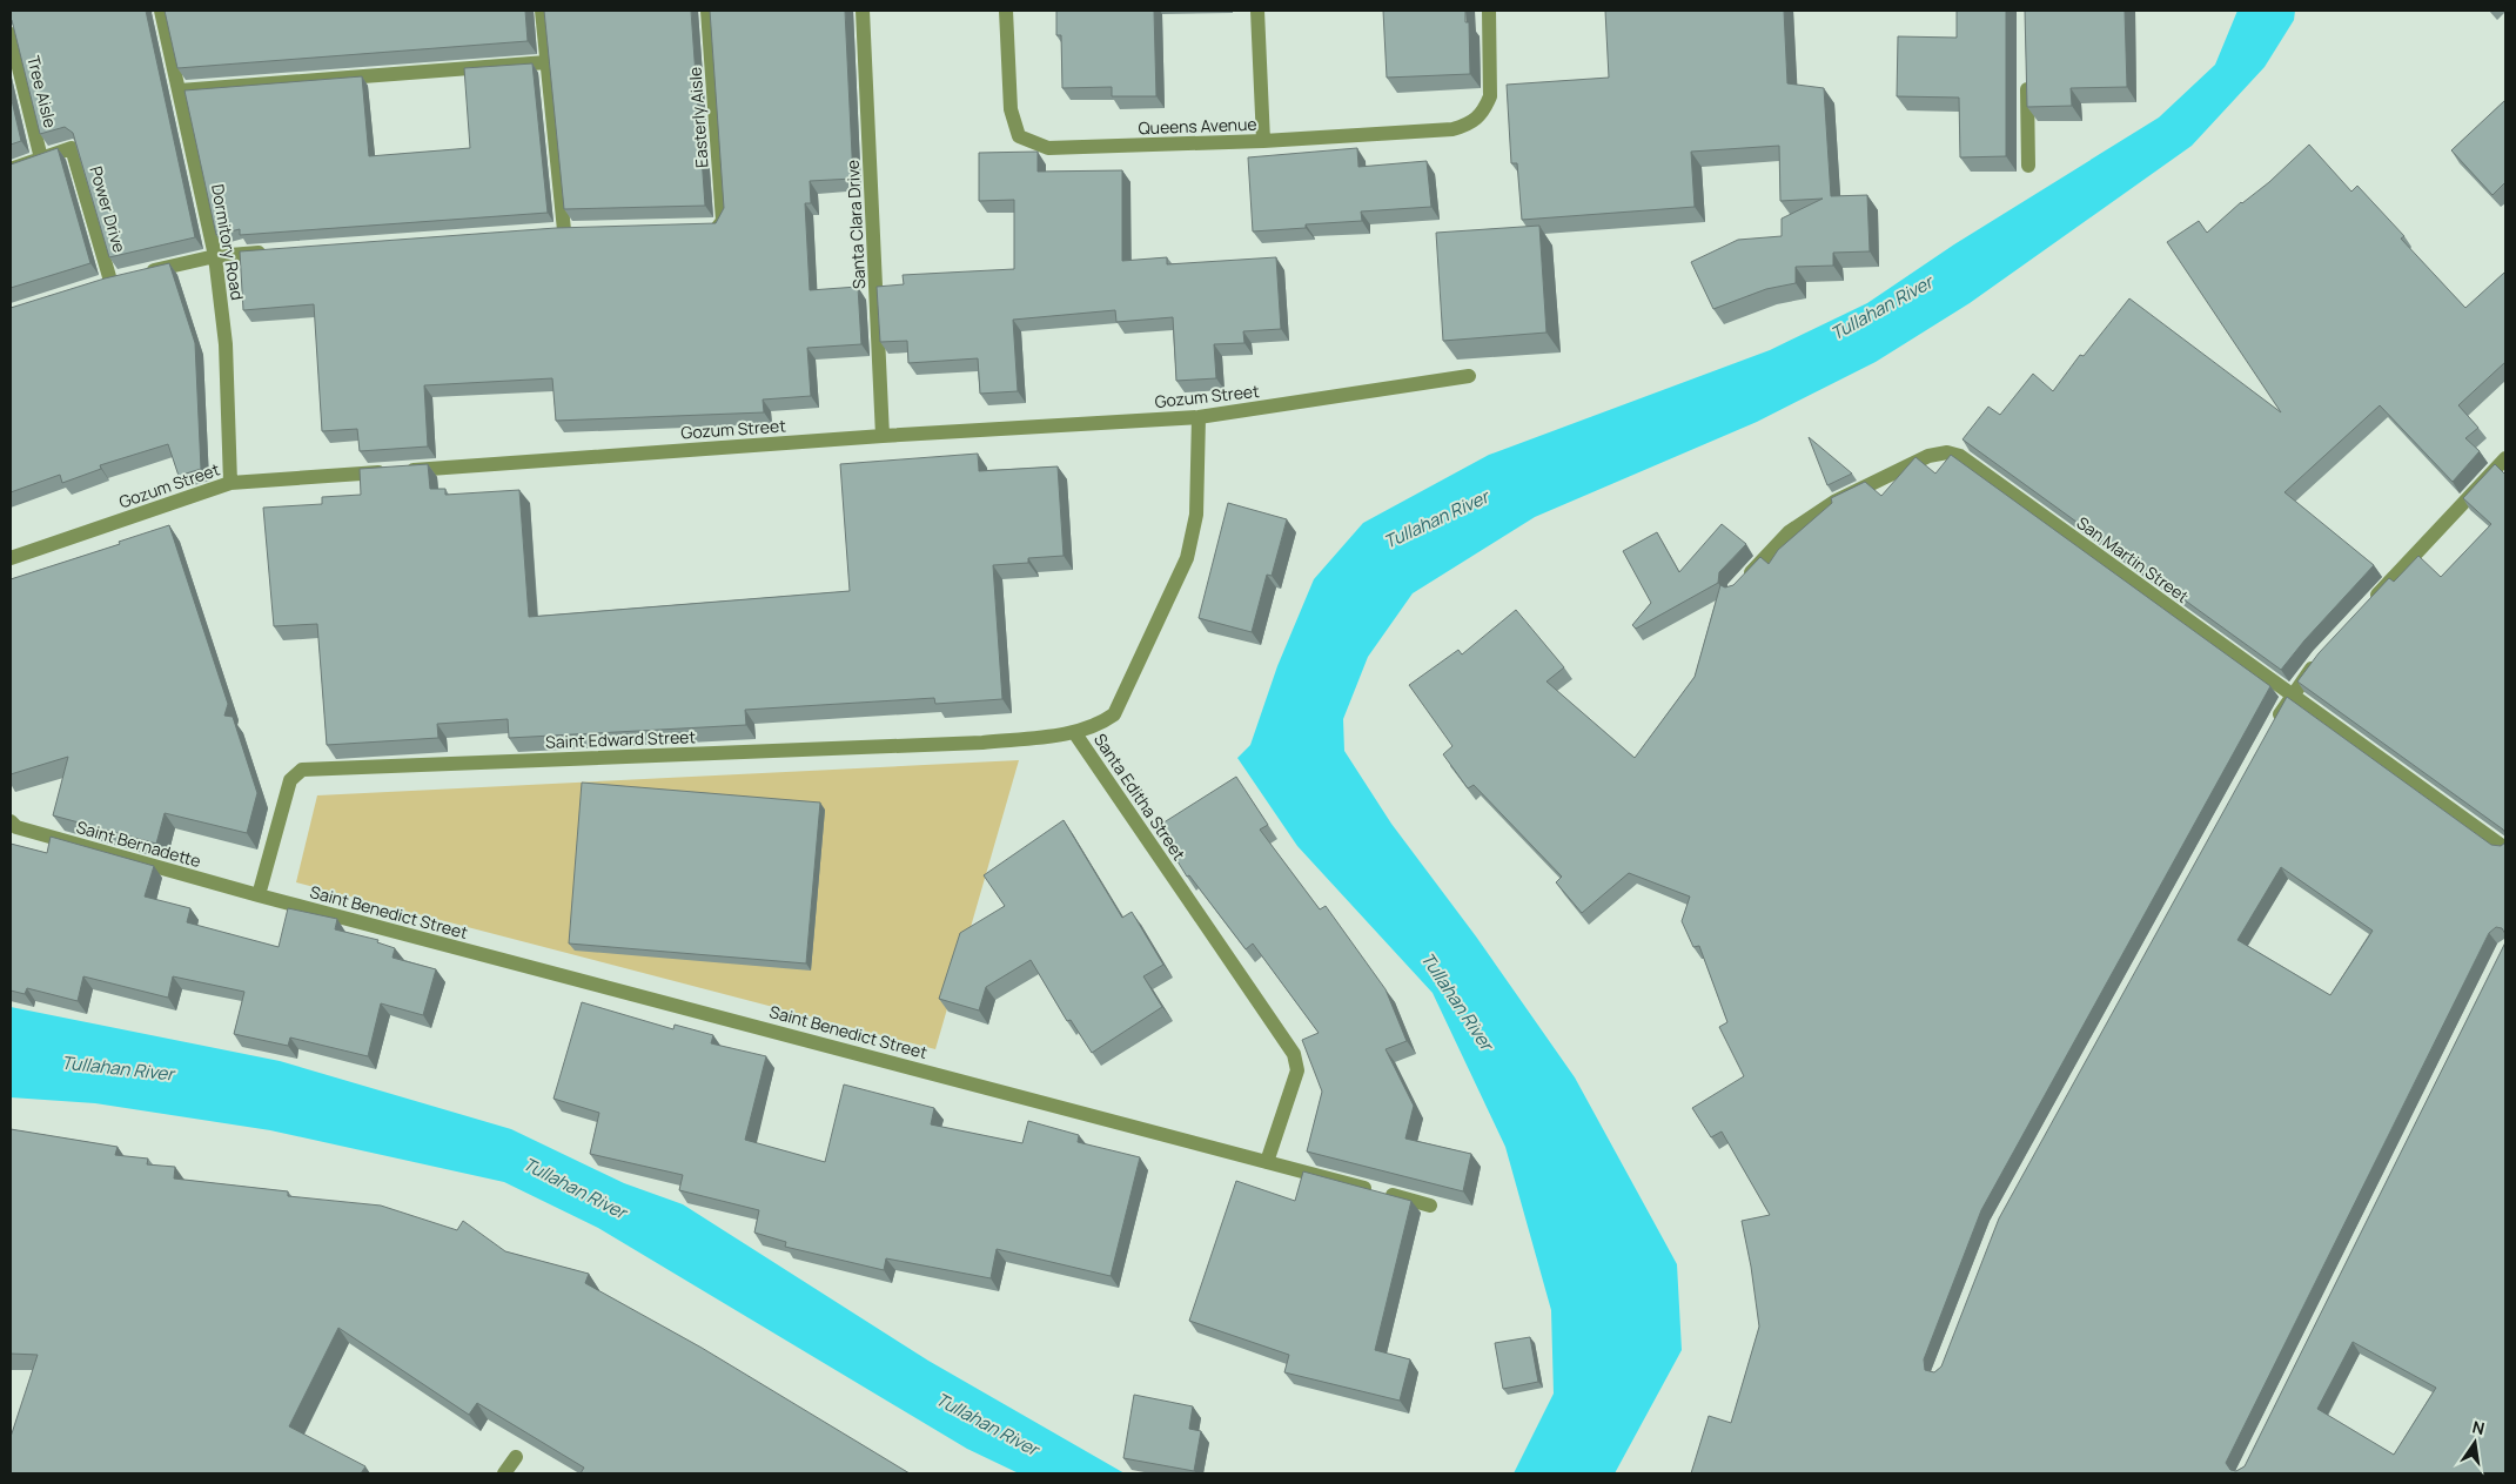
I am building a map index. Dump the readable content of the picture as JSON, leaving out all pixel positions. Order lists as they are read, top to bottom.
{
  "streets": {
    "street": [
      "Tree Aisle",
      "Easterly Aisle",
      "Queens Avenue",
      "Power Drive",
      "Santa Clara Drive",
      "Dormitory Road",
      "Gozum Street",
      "San Martin Street",
      "Saint Edward Street",
      "Santa Editha Street",
      "Saint Bernadette",
      "Saint Benedict Street"
    ]
  },
  "crossings": [
    ["Tree Aisle", "Power Drive"],
    ["Santa Clara Drive", "Gozum Street"],
    ["Dormitory Road", "Gozum Street"],
    ["Gozum Street", "Santa Editha Street"],
    ["Saint Edward Street", "Santa Editha Street"],
    ["Saint Edward Street", "Saint Bernadette"],
    ["Saint Edward Street", "Saint Benedict Street"],
    ["Santa Editha Street", "Saint Benedict Street"],
    ["Saint Bernadette", "Saint Benedict Street"]
  ],
  "water": ["Tullahan River"],
  "north": "top"
}
